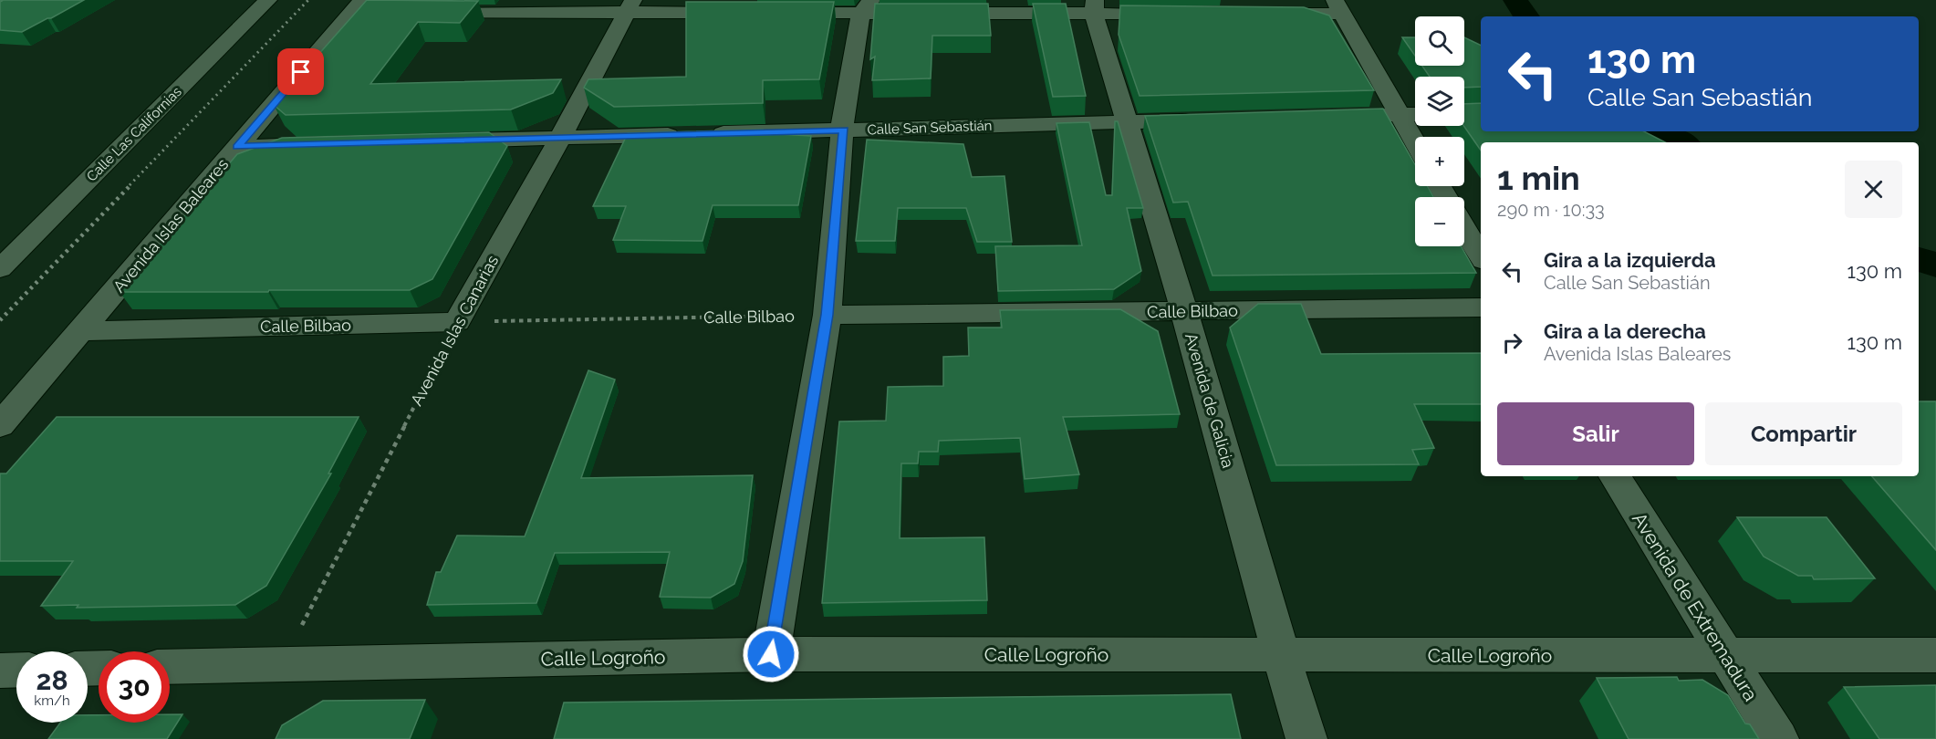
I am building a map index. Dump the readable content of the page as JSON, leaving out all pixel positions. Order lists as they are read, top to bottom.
{
  "streets": {
    "street": [
      "Calle San Sebastián",
      "Calle Las Californias",
      "Avenida Islas Baleares",
      "Calle Bilbao",
      "Avenida Islas Canarias",
      "Avenida de Galicia",
      "Avenida de Extremadura",
      "Calle Logroño"
    ]
  },
  "crossings": [
    ["Calle San Sebastián", "Avenida Islas Canarias"],
    ["Calle San Sebastián", "Avenida de Galicia"],
    ["Avenida Islas Baleares", "Calle Bilbao"],
    ["Calle Bilbao", "Avenida Islas Canarias"],
    ["Calle Bilbao", "Avenida de Galicia"],
    ["Avenida Islas Canarias", "Calle Logroño"],
    ["Avenida de Galicia", "Calle Logroño"],
    ["Avenida de Extremadura", "Calle Logroño"]
  ],
  "page": {
    "map_buttons": ["+", "−"],
    "turn": ["130 m", "Calle San Sebastián"],
    "heading": ["1 min", "290 m · 10:33"],
    "list": [
      {
        "name": "Gira a la izquierda",
        "note": "Calle San Sebastián",
        "value": "130 m"
      },
      {
        "name": "Gira a la derecha",
        "note": "Avenida Islas Baleares",
        "value": "130 m"
      }
    ],
    "buttons": ["Salir", "Compartir"],
    "speed": "28 km/h",
    "limit": "30"
  }
}
